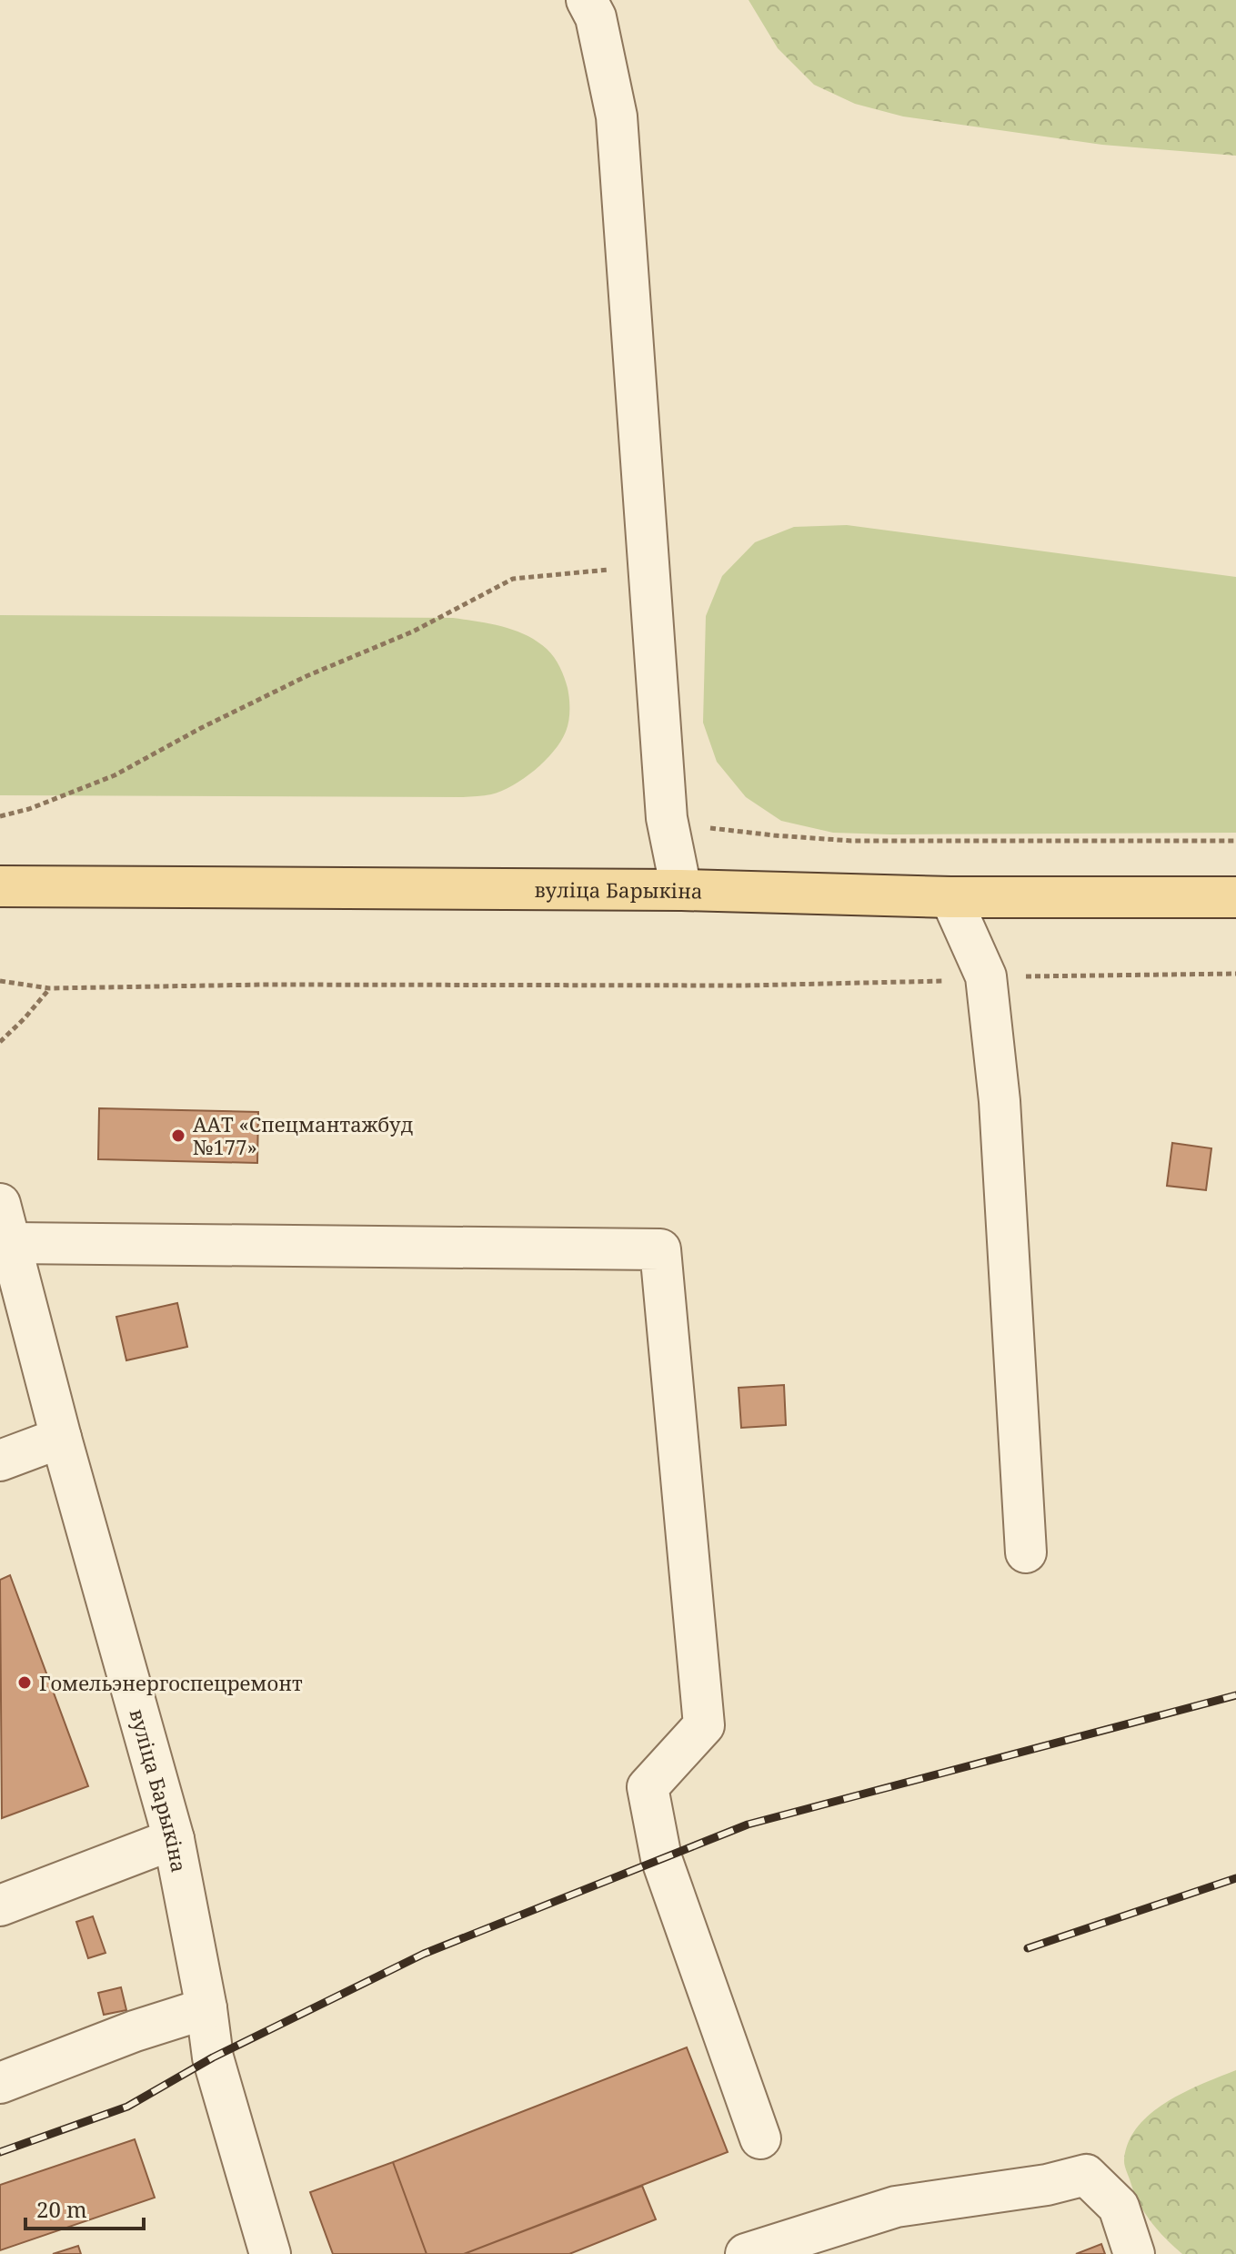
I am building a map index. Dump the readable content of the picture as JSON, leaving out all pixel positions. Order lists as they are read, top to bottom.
{
  "streets": {
    "main road": ["вуліца Барыкіна"]
  },
  "places": ["ААТ «Спецмантажбуд №177»", "Гомельэнергоспецремонт"],
  "scale_bar": "20 m"
}
